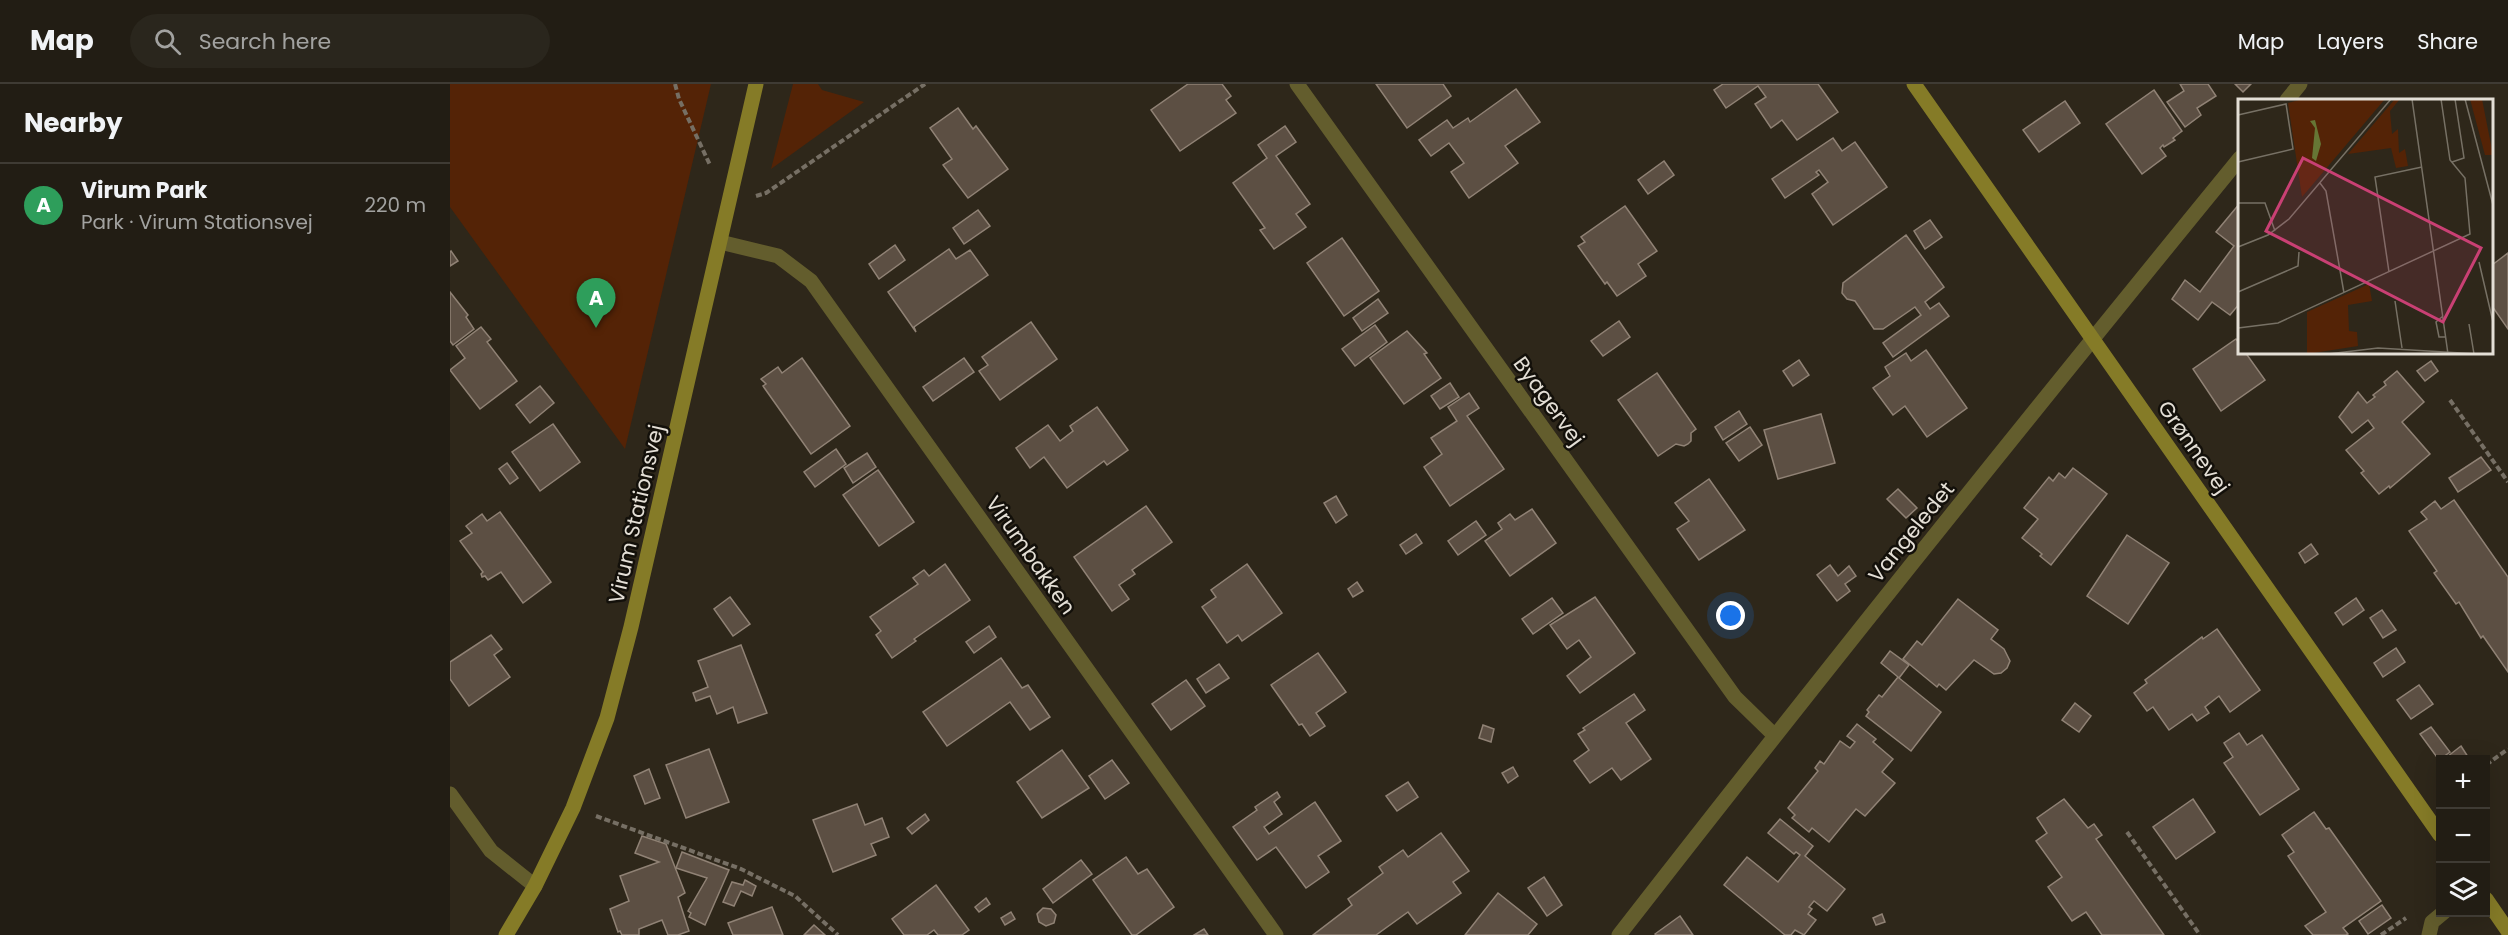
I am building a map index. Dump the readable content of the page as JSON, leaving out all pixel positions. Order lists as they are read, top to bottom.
{
  "streets": {
    "street": [
      "Byagervej",
      "Grønnevej",
      "Virum Stationsvej",
      "Vangeledet",
      "Virumbakken"
    ]
  },
  "crossings": [
    ["Byagervej", "Vangeledet"],
    ["Grønnevej", "Vangeledet"],
    ["Virum Stationsvej", "Virumbakken"]
  ],
  "page": {
    "header": "Map",
    "search": "Search here",
    "nav": ["Map", "Layers", "Share"],
    "heading": "Nearby",
    "list": [
      {
        "mark": "A",
        "name": "Virum Park",
        "note": "Park · Virum Stationsvej",
        "value": "220 m"
      }
    ],
    "pins": "A",
    "map_buttons": ["+", "−"]
  }
}
